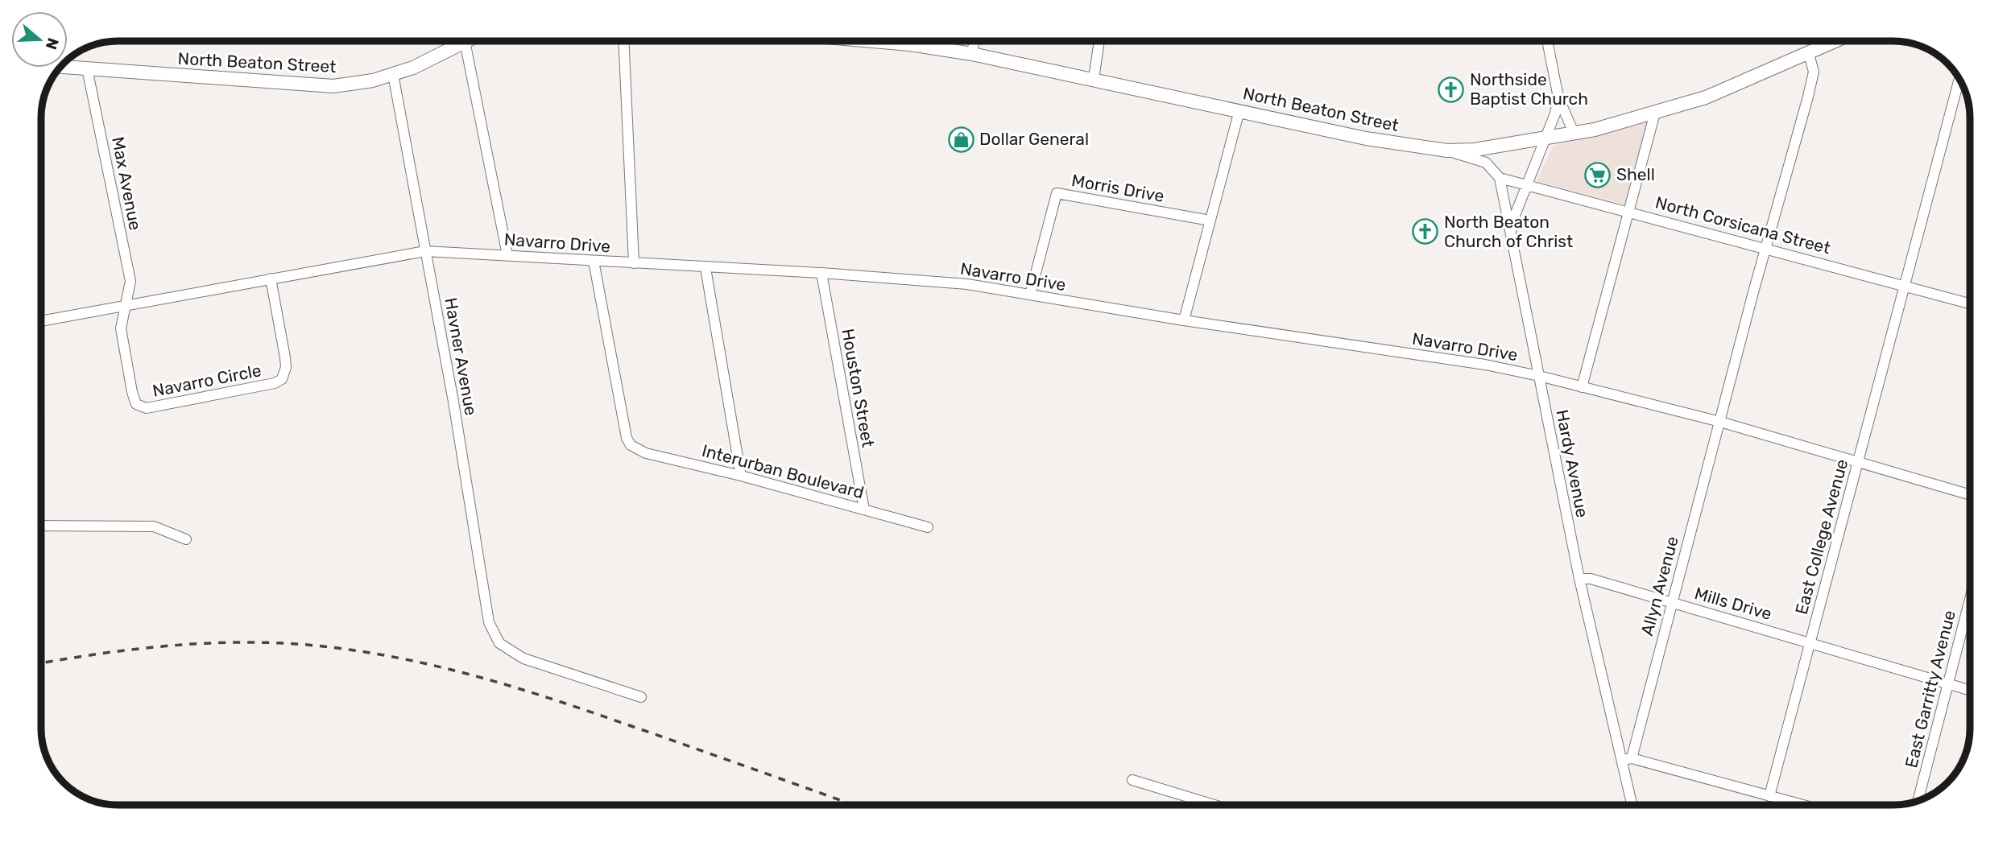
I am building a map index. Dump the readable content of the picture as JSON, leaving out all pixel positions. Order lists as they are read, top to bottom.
{
  "streets": {
    "main road": ["North Beaton Street"],
    "street": [
      "Max Avenue",
      "Morris Drive",
      "North Corsicana Street",
      "Navarro Drive",
      "Havner Avenue",
      "Navarro Circle",
      "Houston Street",
      "Hardy Avenue",
      "Interurban Boulevard",
      "East College Avenue",
      "Allyn Avenue",
      "Mills Drive",
      "East Garritty Avenue"
    ]
  },
  "crossings": [
    ["North Beaton Street", "Max Avenue"],
    ["North Beaton Street", "Havner Avenue"],
    ["North Beaton Street", "Allyn Avenue"],
    ["Max Avenue", "Navarro Drive"],
    ["Max Avenue", "Navarro Circle"],
    ["Morris Drive", "Navarro Drive"],
    ["North Corsicana Street", "Hardy Avenue"],
    ["North Corsicana Street", "East College Avenue"],
    ["North Corsicana Street", "Allyn Avenue"],
    ["Navarro Drive", "Havner Avenue"],
    ["Navarro Drive", "Navarro Circle"],
    ["Navarro Drive", "Houston Street"],
    ["Navarro Drive", "Hardy Avenue"],
    ["Navarro Drive", "Interurban Boulevard"],
    ["Navarro Drive", "East College Avenue"],
    ["Navarro Drive", "Allyn Avenue"],
    ["Houston Street", "Interurban Boulevard"],
    ["Hardy Avenue", "Allyn Avenue"],
    ["Hardy Avenue", "Mills Drive"],
    ["East College Avenue", "Mills Drive"],
    ["Allyn Avenue", "Mills Drive"],
    ["Mills Drive", "East Garritty Avenue"]
  ],
  "places": {
    "church": ["Northside Baptist Church", "North Beaton Church of Christ"],
    "shop": ["Dollar General"],
    "supermarket": ["Shell"]
  },
  "north": "right"
}
